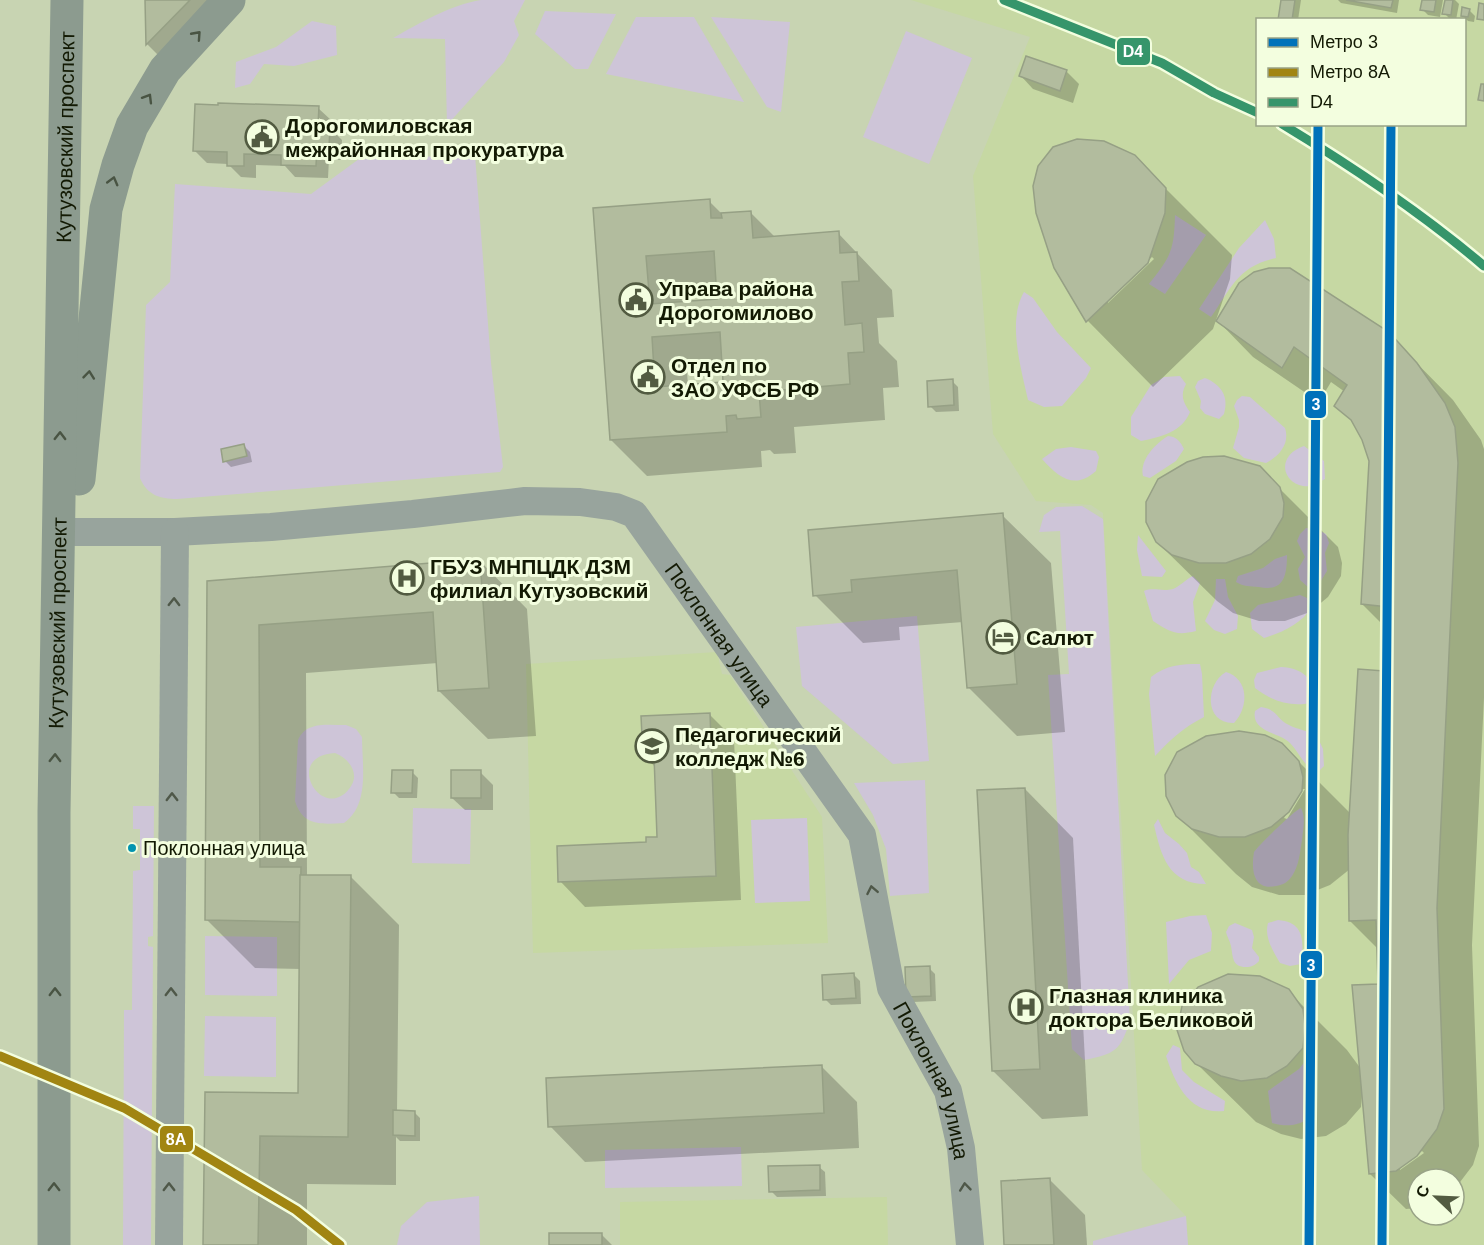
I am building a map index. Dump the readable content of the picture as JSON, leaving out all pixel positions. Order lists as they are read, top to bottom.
{
  "streets": {
    "main road": ["Кутузовский проспект"],
    "street": ["Поклонная улица"]
  },
  "one_way": ["Поклонная улица"],
  "places": {
    "public building": ["Дорогомиловская межрайонная прокуратура", "Управа района Дорогомилово", "Отдел по ЗАО УФСБ РФ"],
    "hospital": ["ГБУЗ МНПЦДК ДЗМ филиал Кутузовский", "Глазная клиника доктора Беликовой"],
    "hotel": ["Салют"],
    "school or university": ["Педагогический колледж №6"],
    "other": ["Поклонная улица"]
  },
  "lines": ["transit line D4", "metro line 3", "metro line 8А"],
  "legend": ["Метро 3", "Метро 8А", "D4"],
  "north": "top left"
}
